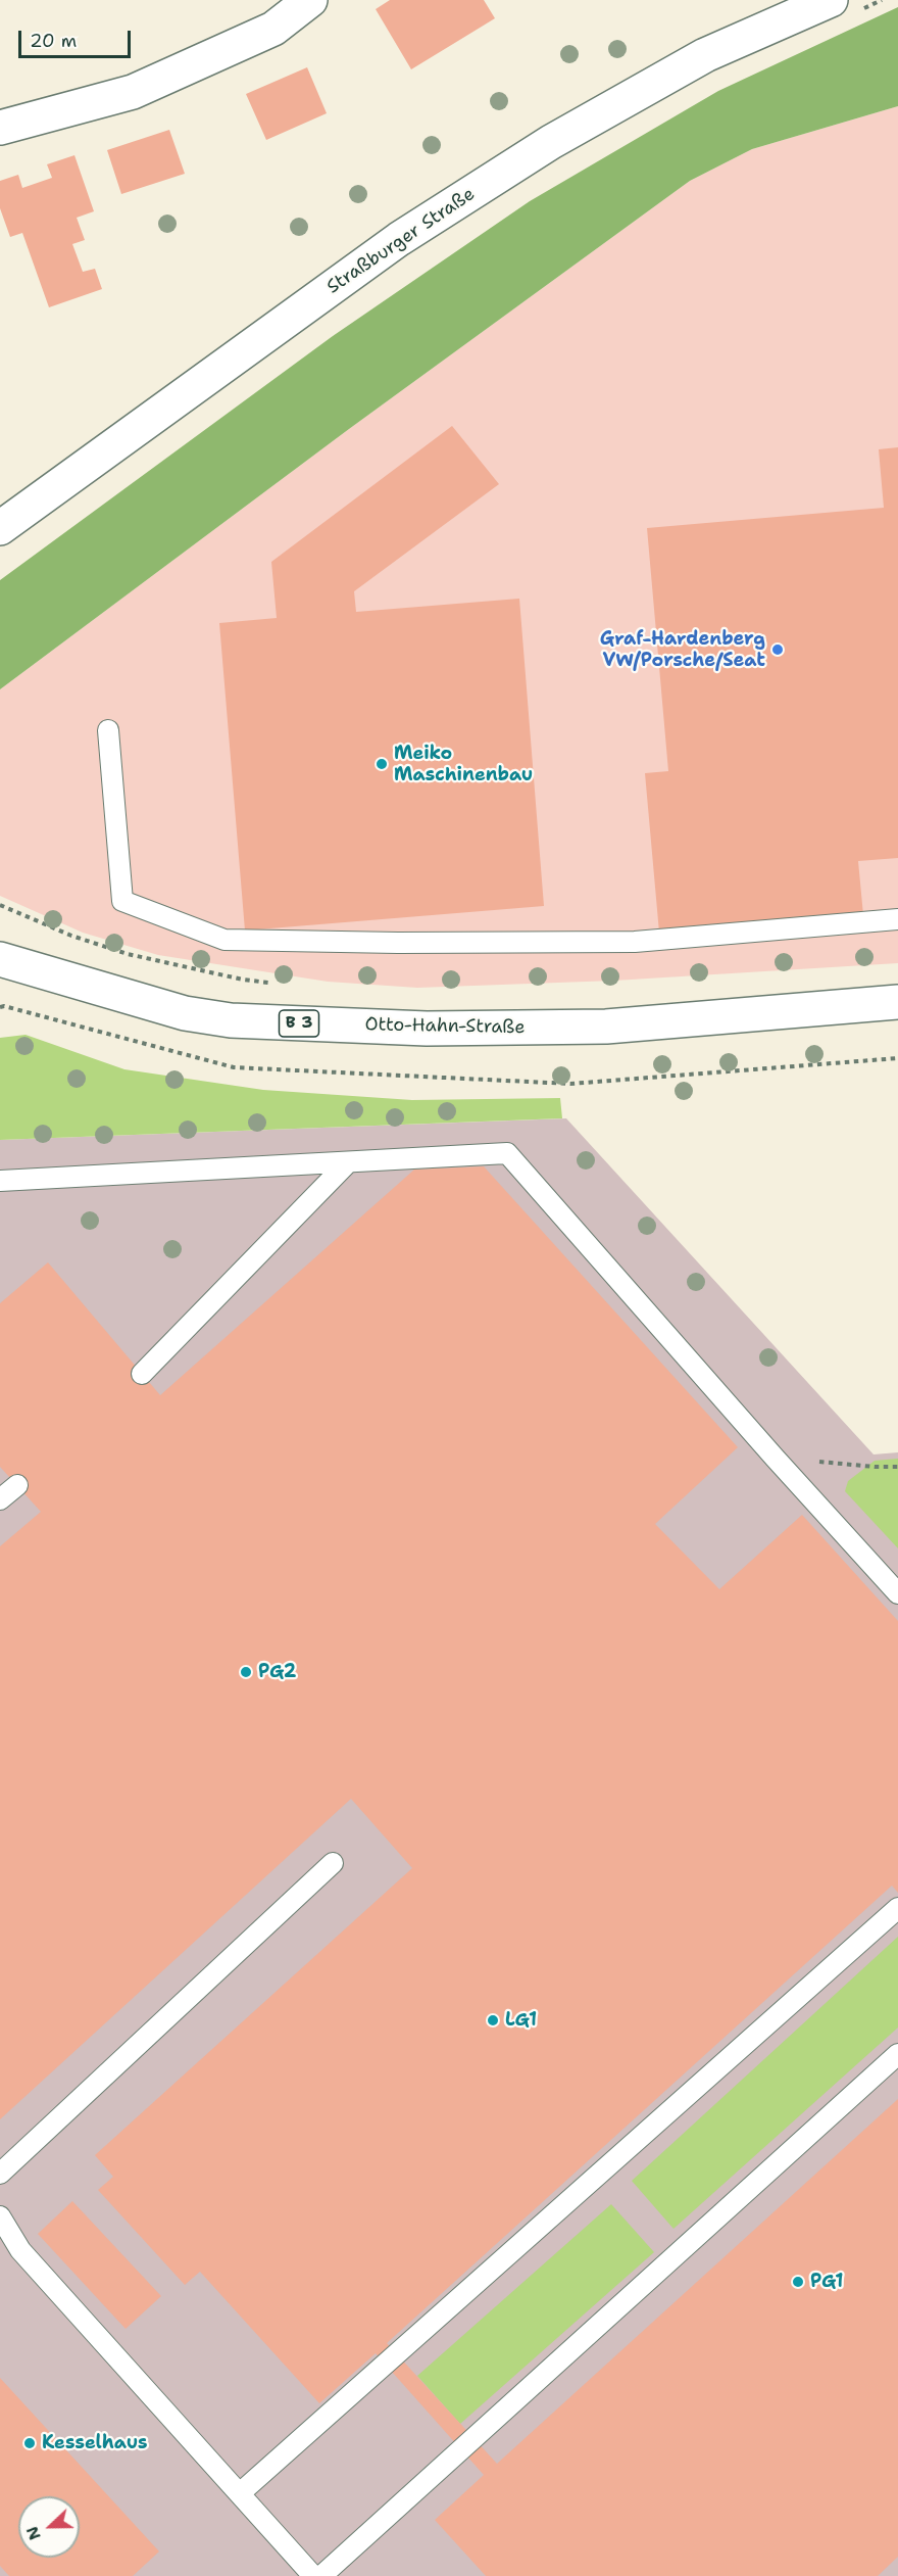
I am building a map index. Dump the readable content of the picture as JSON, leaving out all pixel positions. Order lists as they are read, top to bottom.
{
  "streets": {
    "main road": ["Straßburger Straße", "B 3", "Otto-Hahn-Straße"]
  },
  "places": [
    "Graf-Hardenberg VW/Porsche/Seat",
    "Meiko Maschinenbau",
    "PG2",
    "LG1",
    "PG1",
    "Kesselhaus"
  ],
  "scale_bar": "20 m",
  "north": "left"
}
